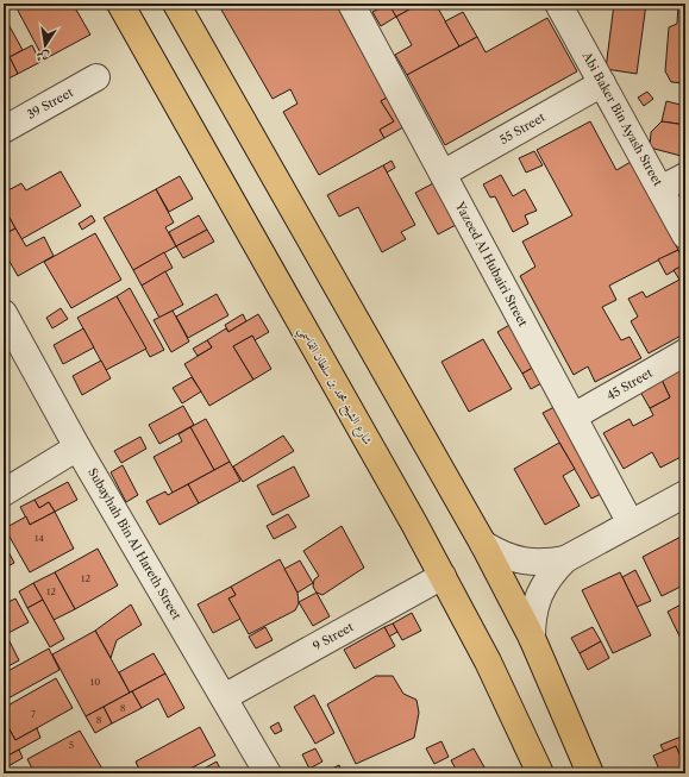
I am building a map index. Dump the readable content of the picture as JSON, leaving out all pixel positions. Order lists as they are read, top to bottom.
{
  "streets": {
    "main road": ["شارع الشيخ محمد بن سلطان القاسمي"],
    "street": [
      "39 Street",
      "Abi Baker Bin Ayash Street",
      "55 Street",
      "Yazeed Al Hubairi Street",
      "45 Street",
      "Subayhah Bin Al Hareth Street",
      "9 Street"
    ]
  },
  "crossings": [
    ["Abi Baker Bin Ayash Street", "55 Street"],
    ["55 Street", "Yazeed Al Hubairi Street"],
    ["Yazeed Al Hubairi Street", "45 Street"],
    ["شارع الشيخ محمد بن سلطان القاسمي", "9 Street"],
    ["Subayhah Bin Al Hareth Street", "9 Street"]
  ],
  "house_numbers": [
    "14",
    "12",
    "12",
    "10",
    "8",
    "7",
    "8",
    "5"
  ],
  "north": "bottom"
}
